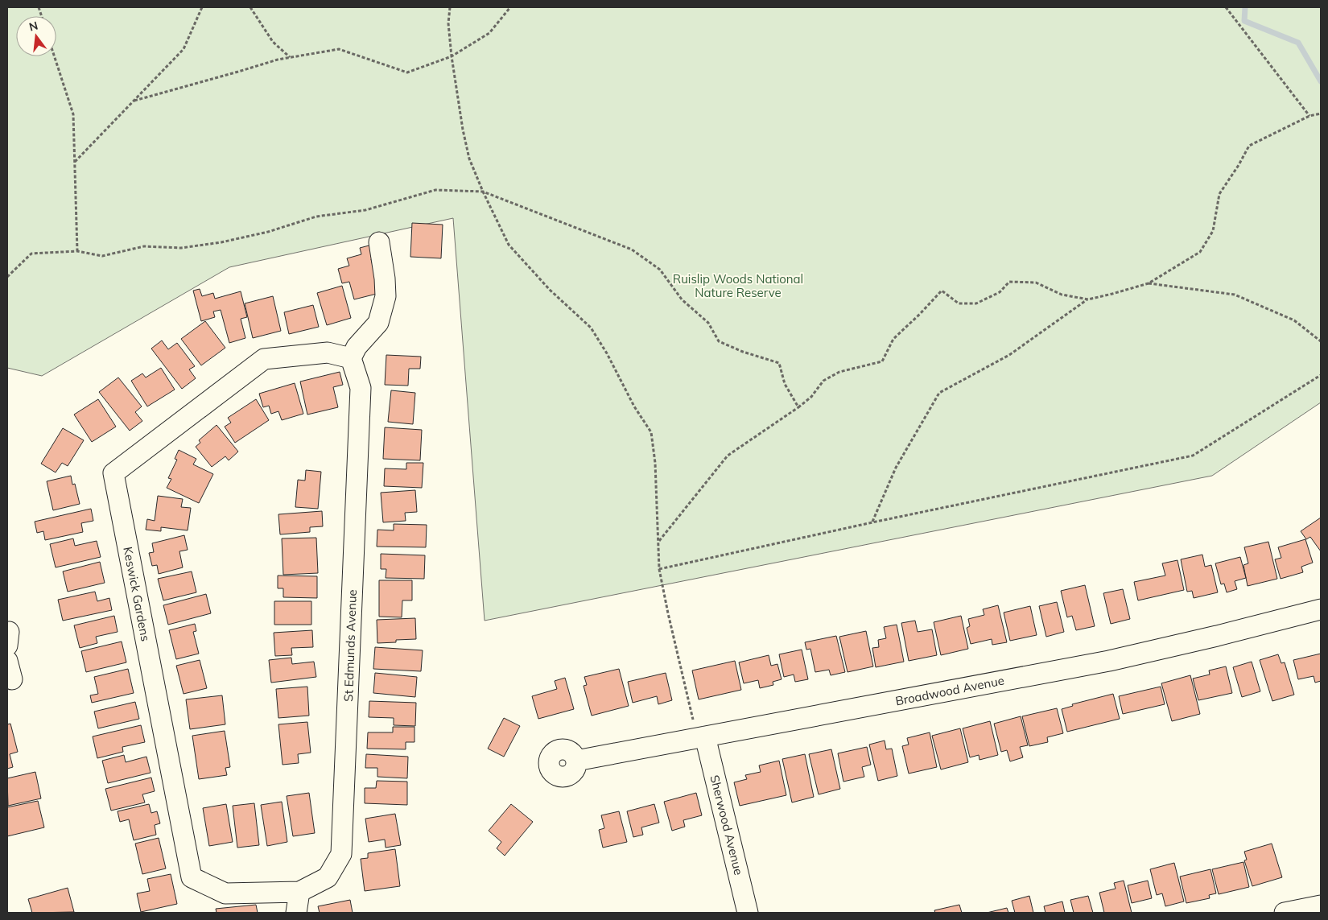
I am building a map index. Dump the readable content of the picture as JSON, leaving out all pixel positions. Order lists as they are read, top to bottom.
{
  "streets": {
    "street": [
      "Keswick Gardens",
      "St Edmunds Avenue",
      "Broadwood Avenue",
      "Sherwood Avenue"
    ]
  },
  "crossings": [
    ["Keswick Gardens", "St Edmunds Avenue"],
    ["Broadwood Avenue", "Sherwood Avenue"]
  ],
  "parks": ["Ruislip Woods National Nature Reserve"],
  "north": "top"
}
